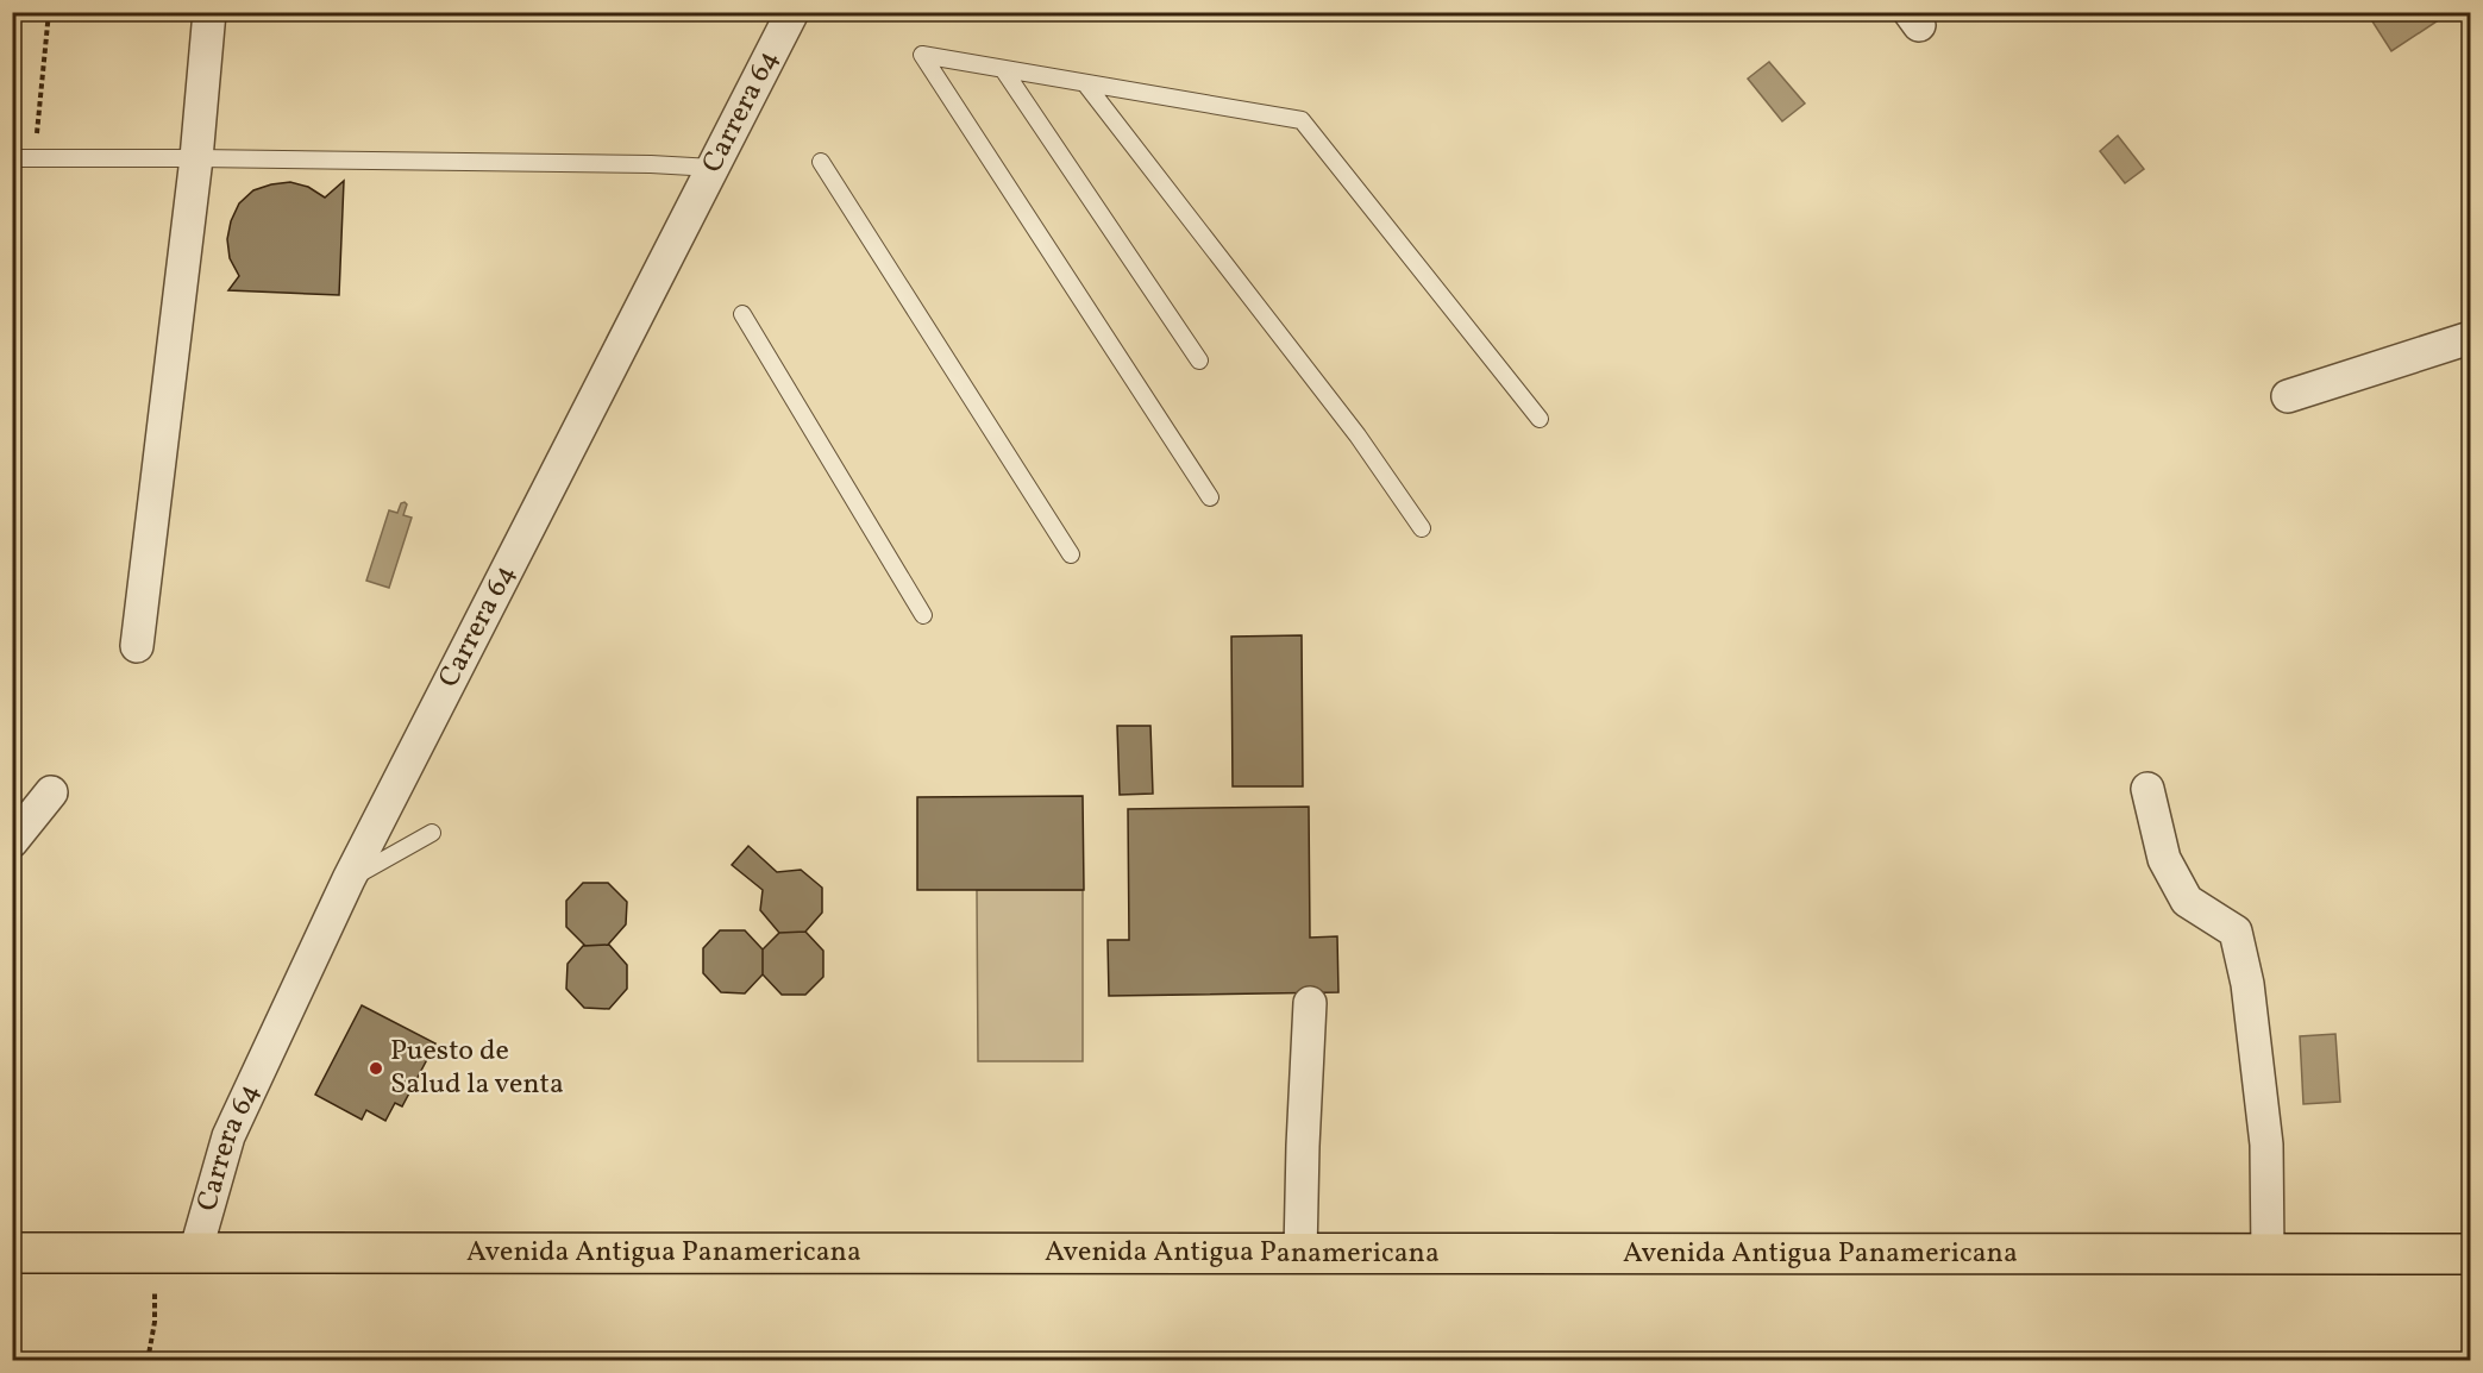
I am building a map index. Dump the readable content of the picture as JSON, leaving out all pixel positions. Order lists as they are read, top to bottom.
{
  "streets": {
    "main road": ["Avenida Antigua Panamericana"],
    "street": ["Carrera 64"]
  },
  "crossings": [
    ["Carrera 64", "Avenida Antigua Panamericana"]
  ],
  "places": ["Puesto de Salud la venta"]
}
